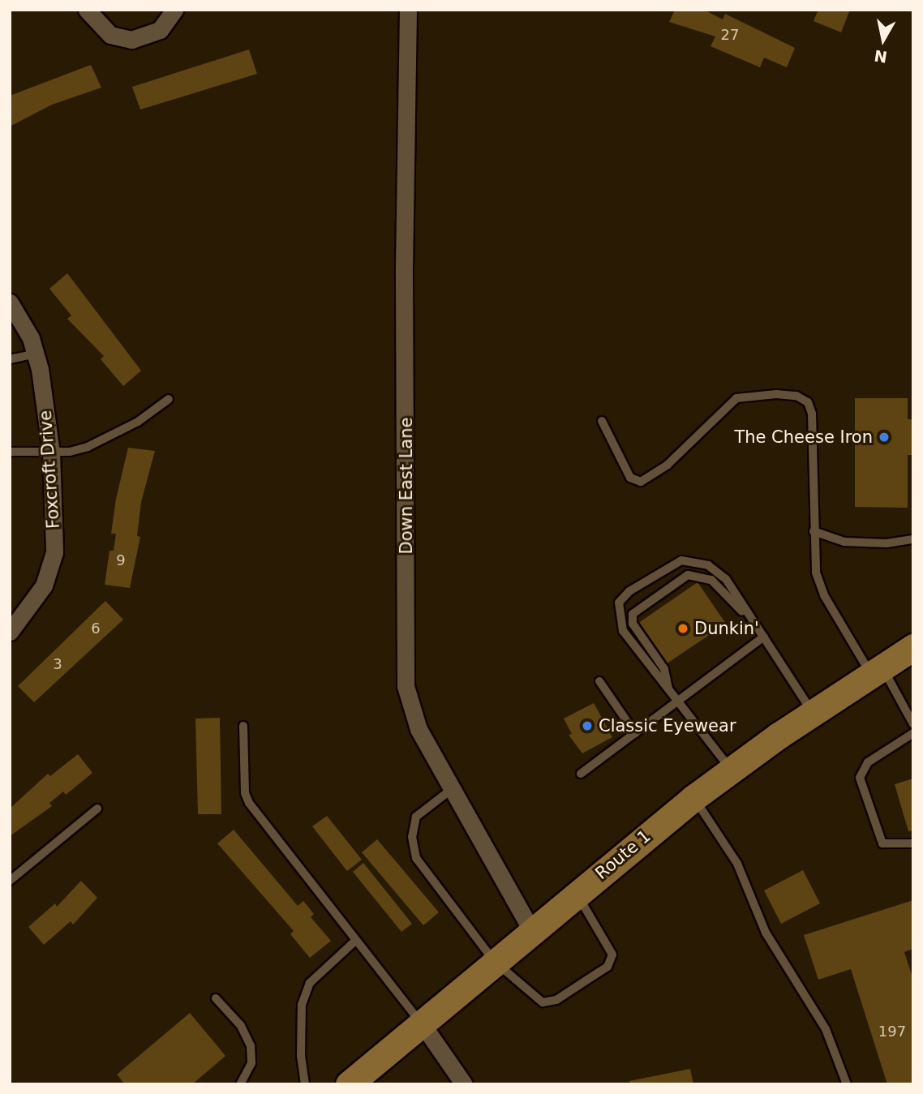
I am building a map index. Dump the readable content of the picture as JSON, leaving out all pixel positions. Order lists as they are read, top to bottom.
{
  "streets": {
    "main road": ["Route 1"],
    "street": ["Foxcroft Drive", "Down East Lane"]
  },
  "crossings": [
    ["Down East Lane", "Route 1"]
  ],
  "places": ["The Cheese Iron", "Dunkin'", "Classic Eyewear"],
  "house_numbers": [
    "27",
    "9",
    "6",
    "3",
    "197"
  ],
  "north": "bottom"
}
